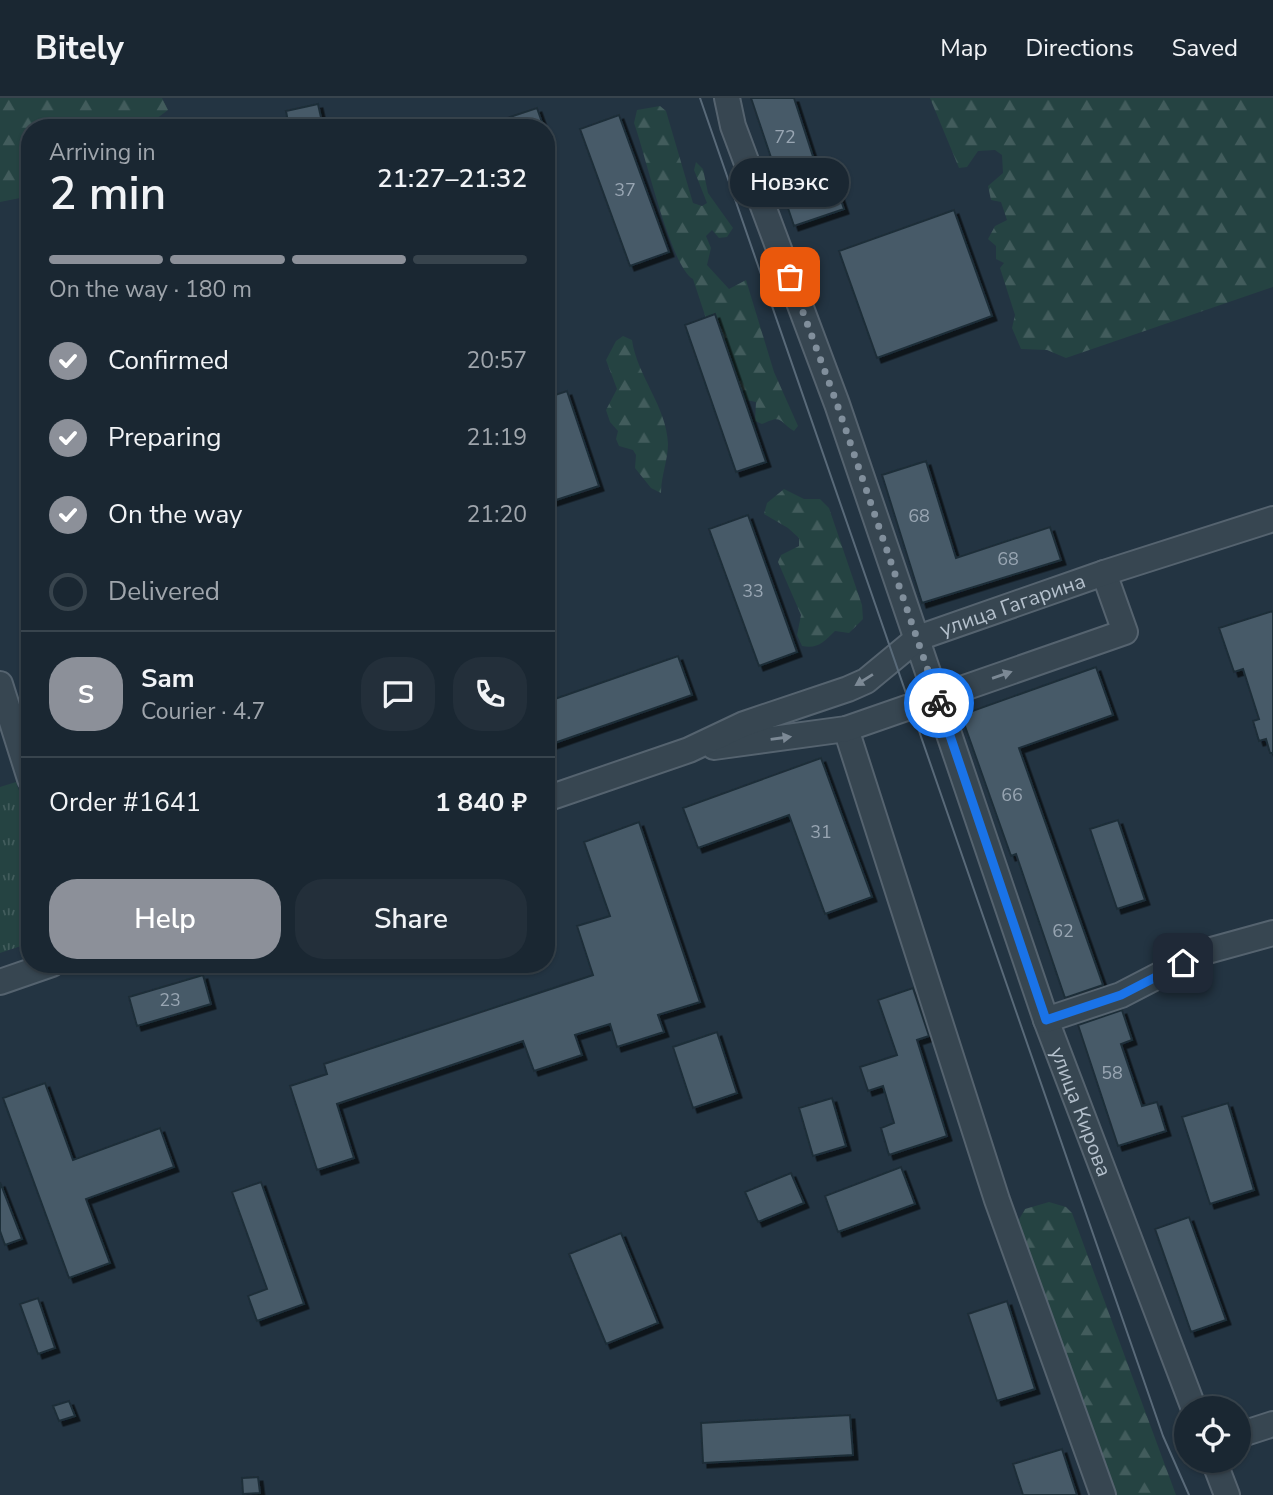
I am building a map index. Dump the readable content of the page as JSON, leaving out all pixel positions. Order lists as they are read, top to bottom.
{
  "streets": {
    "street": ["улица Гагарина", "улица Кирова"]
  },
  "crossings": [
    ["улица Гагарина", "улица Кирова"]
  ],
  "places": ["Новэкс"],
  "house_numbers": [
    "72",
    "37",
    "68",
    "68",
    "33",
    "66",
    "31",
    "62",
    "23",
    "58"
  ],
  "page": {
    "header": "Bitely",
    "nav": ["Map", "Directions", "Saved"],
    "heading": ["2 min", "Arriving in", "21:27–21:32"],
    "panel": [
      "Sam",
      "Courier · 4.7",
      "Order #1641",
      "1 840 ₽"
    ],
    "bubble": "Новэкс",
    "bar": "On the way · 180 m",
    "list": [
      ["Confirmed", "20:57"],
      ["Preparing", "21:19"],
      ["On the way", "21:20"],
      "Delivered"
    ],
    "round": "S",
    "buttons": ["Help", "Share"]
  }
}
